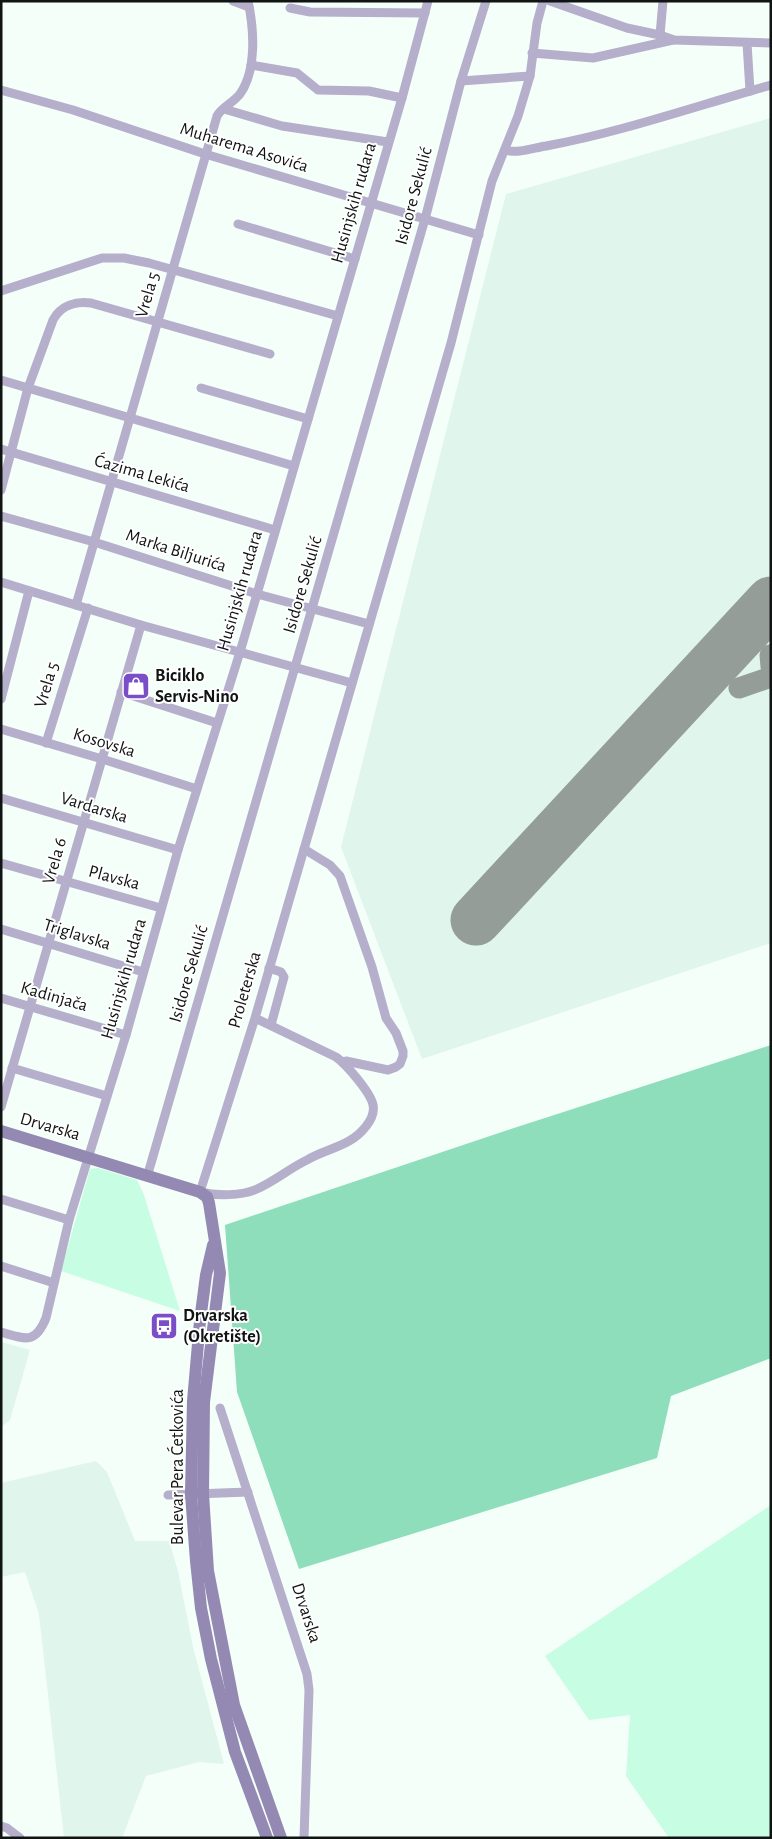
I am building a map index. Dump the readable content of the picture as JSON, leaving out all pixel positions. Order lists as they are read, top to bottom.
{
  "streets": {
    "main road": ["Drvarska", "Bulevar Pera Ćetkovića"],
    "street": [
      "Muharema Asovića",
      "Isidore Sekulić",
      "Husinjskih rudara",
      "Vrela 5",
      "Ćazima Lekića",
      "Marka Biljurića",
      "Kosovska",
      "Vardarska",
      "Vrela 6",
      "Plavska",
      "Triglavska",
      "Proleterska",
      "Kadinjača"
    ]
  },
  "crossings": [
    ["Muharema Asovića", "Isidore Sekulić"],
    ["Muharema Asovića", "Husinjskih rudara"],
    ["Muharema Asovića", "Vrela 5"],
    ["Muharema Asovića", "Proleterska"],
    ["Isidore Sekulić", "Marka Biljurića"],
    ["Husinjskih rudara", "Ćazima Lekića"],
    ["Husinjskih rudara", "Marka Biljurića"],
    ["Husinjskih rudara", "Kosovska"],
    ["Husinjskih rudara", "Vardarska"],
    ["Husinjskih rudara", "Plavska"],
    ["Husinjskih rudara", "Triglavska"],
    ["Husinjskih rudara", "Kadinjača"],
    ["Husinjskih rudara", "Drvarska"],
    ["Vrela 5", "Ćazima Lekića"],
    ["Vrela 5", "Marka Biljurića"],
    ["Vrela 5", "Kosovska"],
    ["Marka Biljurića", "Proleterska"],
    ["Kosovska", "Vrela 6"],
    ["Vardarska", "Vrela 6"],
    ["Vrela 6", "Plavska"],
    ["Vrela 6", "Triglavska"],
    ["Vrela 6", "Kadinjača"],
    ["Proleterska", "Bulevar Pera Ćetkovića"]
  ],
  "places": {
    "shop": ["Biciklo Servis-Nino"],
    "bus stop": ["Drvarska (Okretište)"]
  }
}
